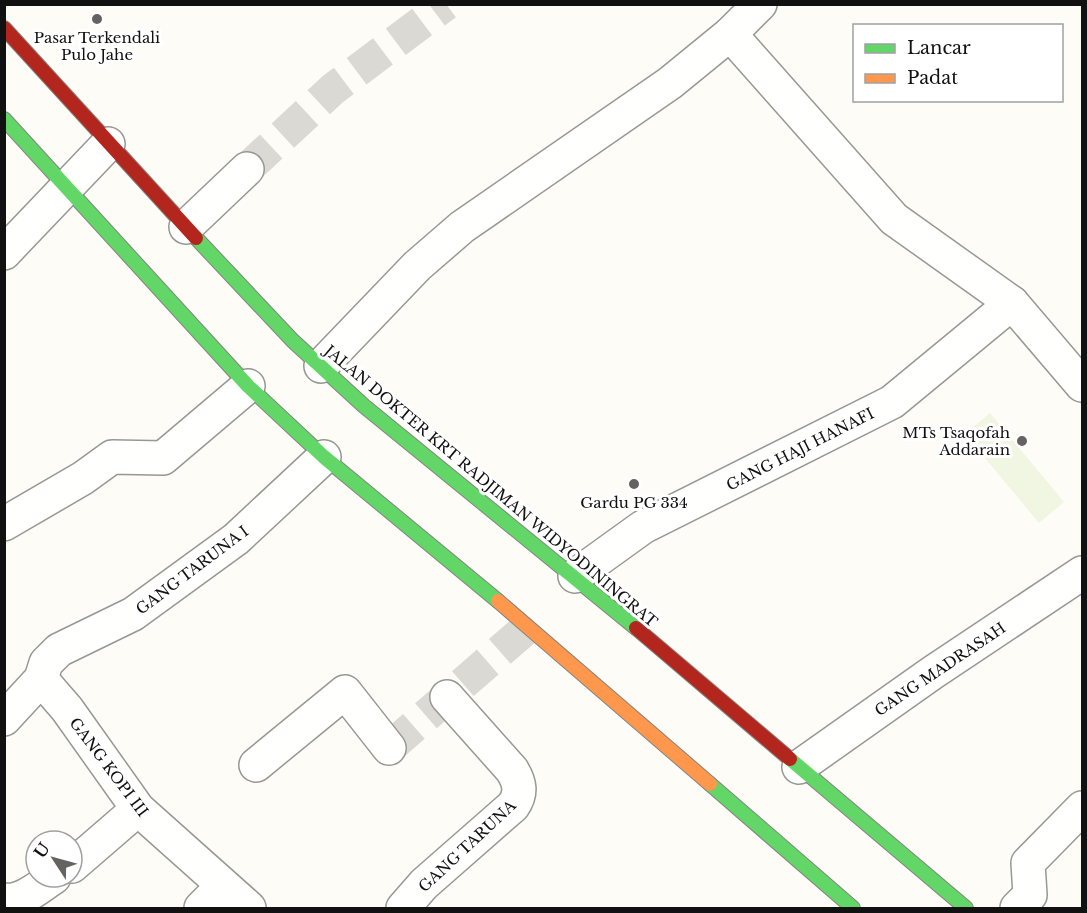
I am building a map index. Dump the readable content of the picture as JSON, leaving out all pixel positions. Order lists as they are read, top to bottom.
{
  "streets": {
    "main road": ["JALAN DOKTER KRT RADJIMAN WIDYODININGRAT"],
    "street": [
      "GANG HAJI HANAFI",
      "GANG TARUNA I",
      "GANG MADRASAH",
      "GANG KOPI III",
      "GANG TARUNA"
    ]
  },
  "crossings": [
    ["GANG HAJI HANAFI", "JALAN DOKTER KRT RADJIMAN WIDYODININGRAT"],
    ["JALAN DOKTER KRT RADJIMAN WIDYODININGRAT", "GANG MADRASAH"],
    ["GANG TARUNA I", "GANG KOPI III"]
  ],
  "places": ["Pasar Terkendali Pulo Jahe", "MTs Tsaqofah Addarain", "Gardu PG 334"],
  "legend": ["Lancar", "Padat"],
  "north": "top left"
}
